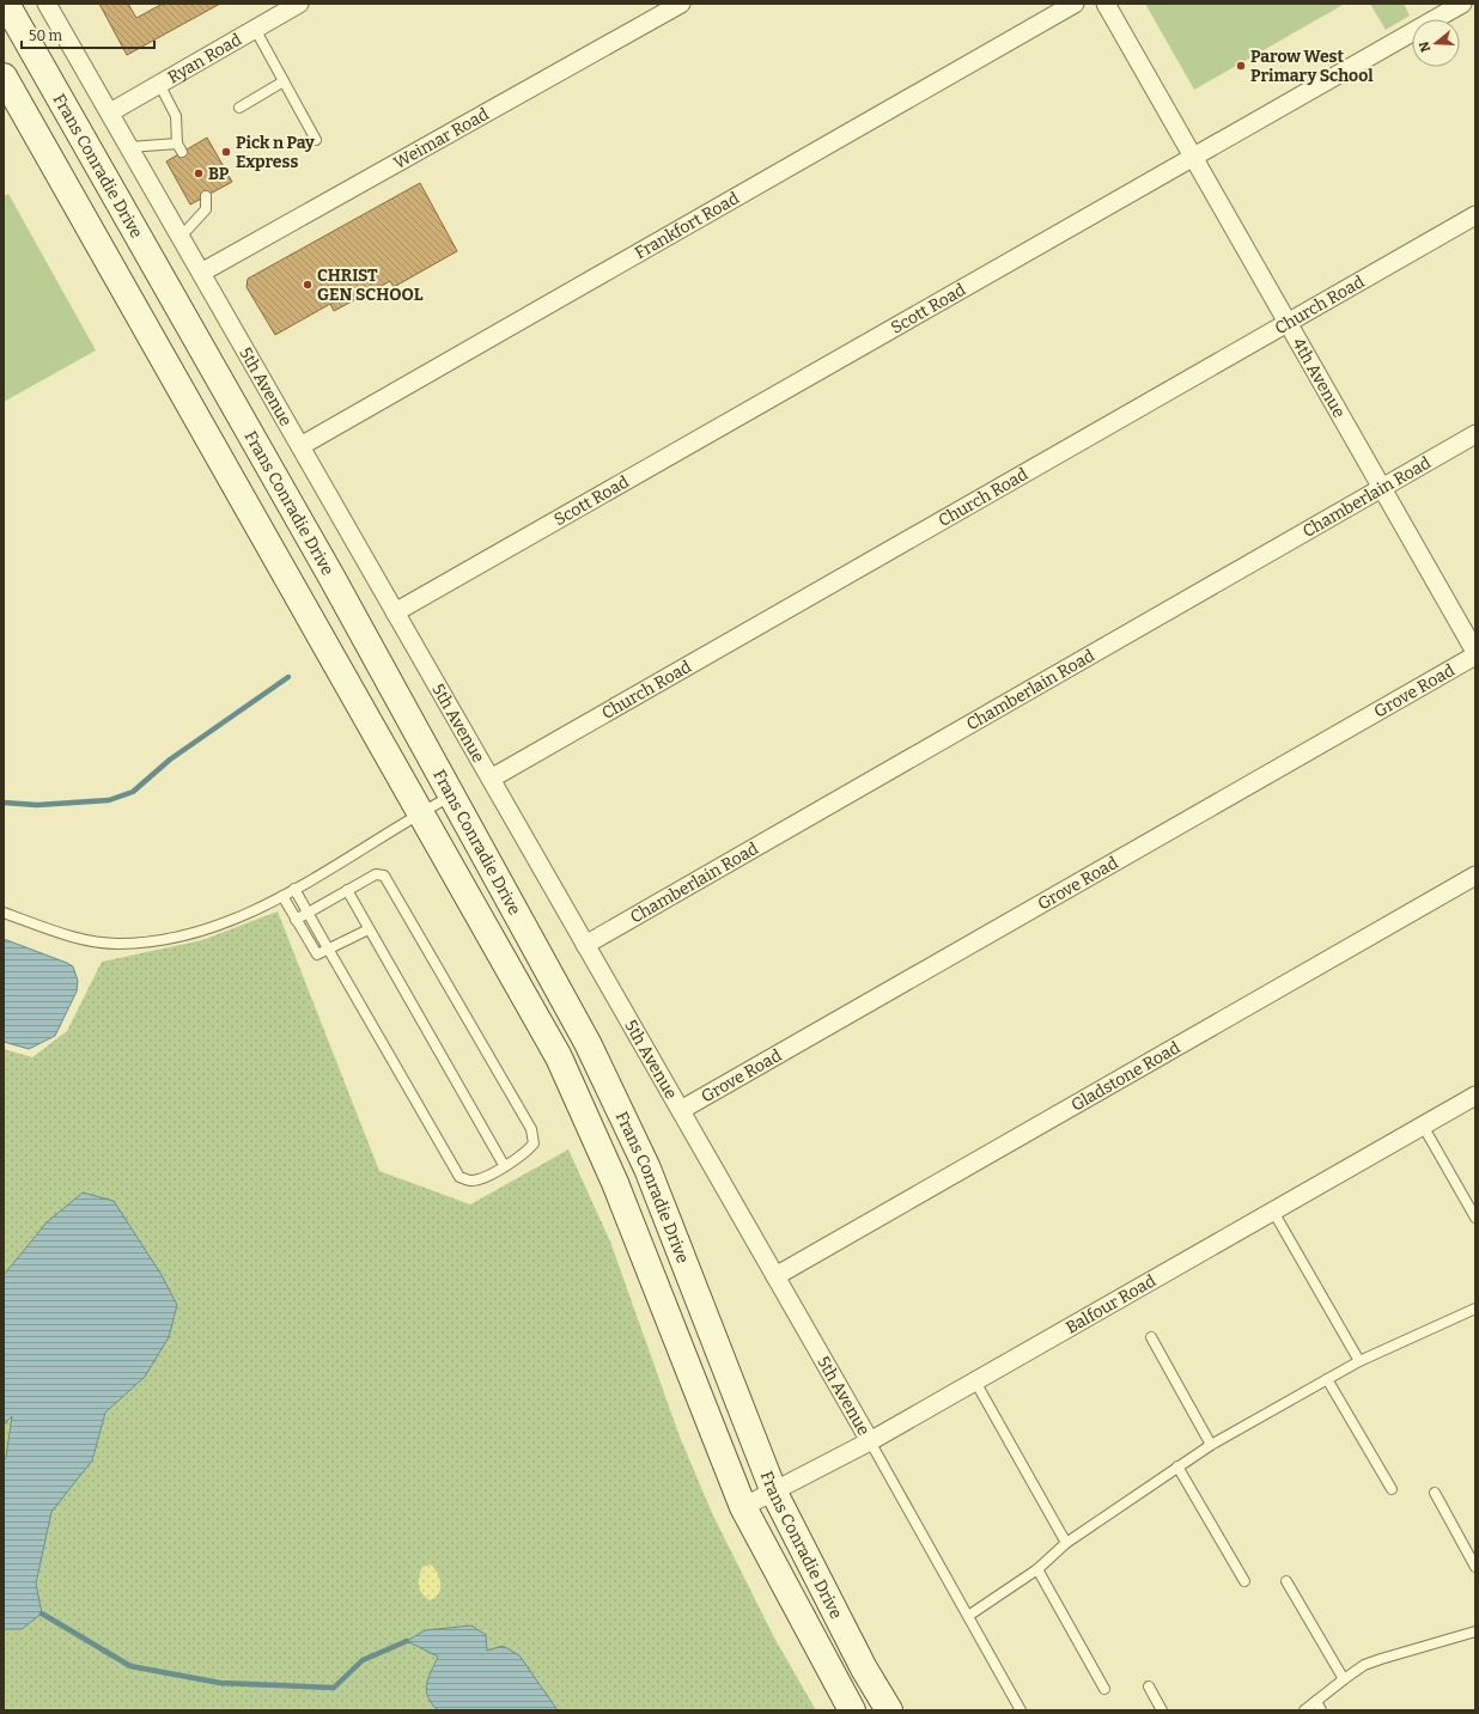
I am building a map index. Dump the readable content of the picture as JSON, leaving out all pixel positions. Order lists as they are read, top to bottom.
{
  "streets": {
    "main road": ["Frans Conradie Drive"],
    "street": [
      "Ryan Road",
      "Weimar Road",
      "Frankfort Road",
      "Church Road",
      "Scott Road",
      "4th Avenue",
      "5th Avenue",
      "Chamberlain Road",
      "Grove Road",
      "Gladstone Road",
      "Balfour Road"
    ]
  },
  "crossings": [
    ["Ryan Road", "5th Avenue"],
    ["Weimar Road", "5th Avenue"],
    ["Frans Conradie Drive", "Balfour Road"],
    ["Frankfort Road", "5th Avenue"],
    ["Church Road", "4th Avenue"],
    ["Church Road", "5th Avenue"],
    ["Scott Road", "4th Avenue"],
    ["Scott Road", "5th Avenue"],
    ["4th Avenue", "Chamberlain Road"],
    ["5th Avenue", "Chamberlain Road"],
    ["5th Avenue", "Grove Road"],
    ["5th Avenue", "Gladstone Road"],
    ["5th Avenue", "Balfour Road"]
  ],
  "places": [
    "Parow West Primary School",
    "Pick n Pay Express",
    "BP",
    "CHRIST GEN SCHOOL"
  ],
  "scale_bar": "50 m",
  "north": "left"
}
